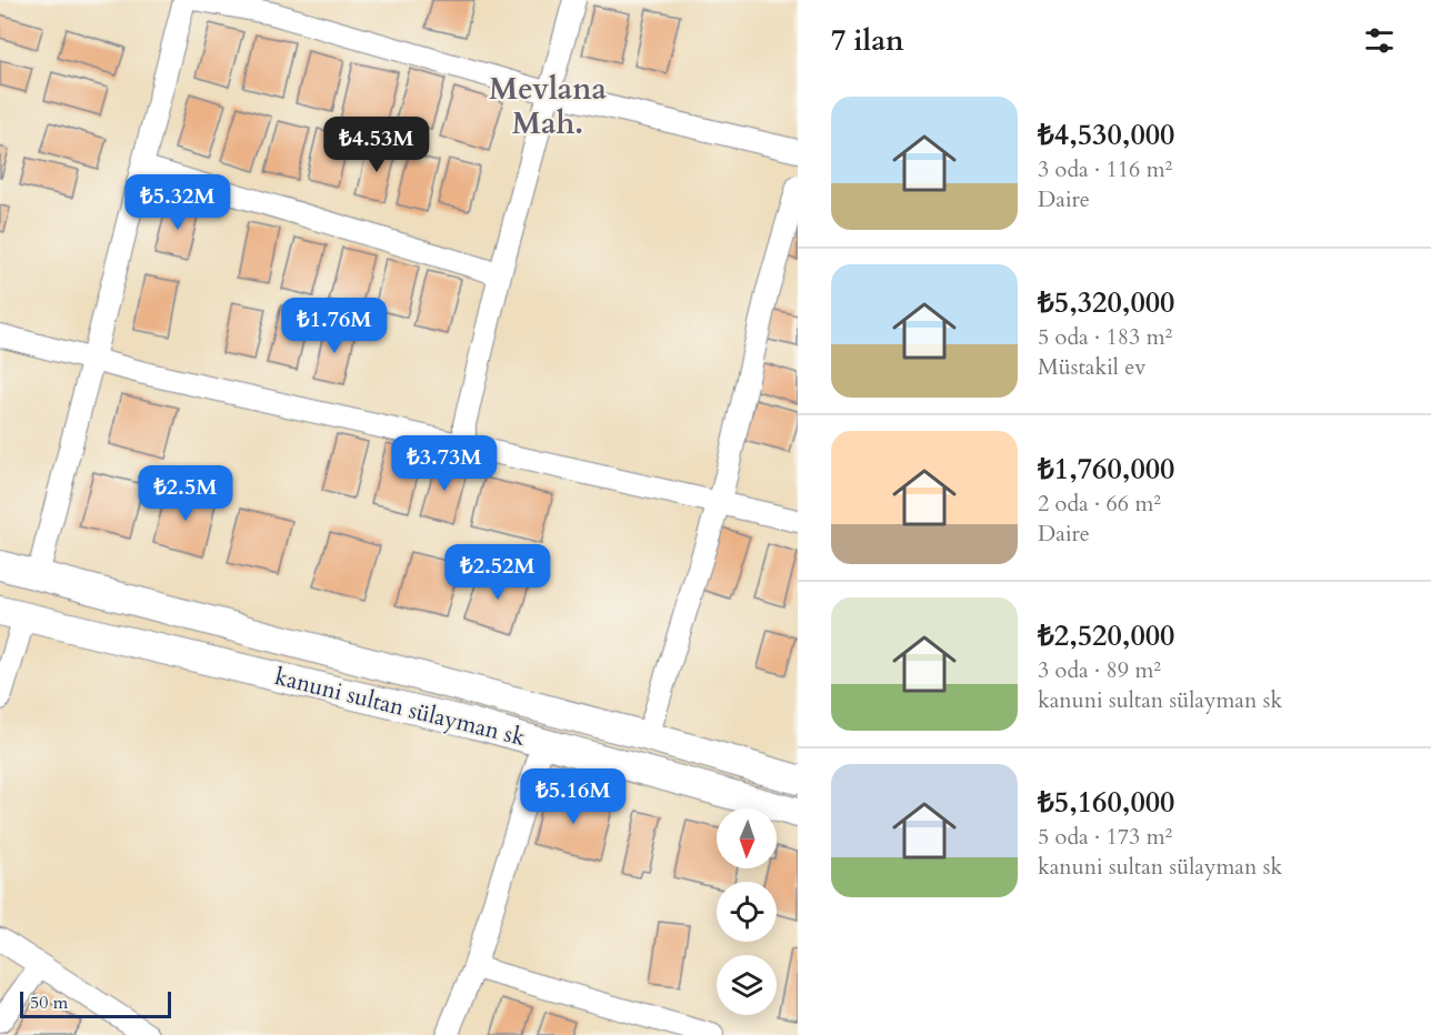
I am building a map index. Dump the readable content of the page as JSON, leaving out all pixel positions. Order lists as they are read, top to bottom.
{
  "streets": {
    "main road": ["kanuni sultan sülayman sk"]
  },
  "districts": ["Mevlana Mah."],
  "scale_bar": "50 m",
  "north": "bottom",
  "page": {
    "heading": "7 ilan",
    "list": [
      {
        "name": "₺4,530,000",
        "note": "3 oda · 116 m² · Daire"
      },
      {
        "name": "₺5,320,000",
        "note": "5 oda · 183 m² · Müstakil ev"
      },
      {
        "name": "₺1,760,000",
        "note": "2 oda · 66 m² · Daire"
      },
      {
        "name": "₺2,520,000",
        "note": "3 oda · 89 m² · kanuni sultan sülayman sk"
      },
      {
        "name": "₺5,160,000",
        "note": "5 oda · 173 m² · kanuni sultan sülayman sk"
      }
    ],
    "price": [
      "₺4.53M",
      "₺5.32M",
      "₺1.76M",
      "₺3.73M",
      "₺2.5M",
      "₺2.52M",
      "₺5.16M"
    ],
    "scale": "50 m"
  }
}
